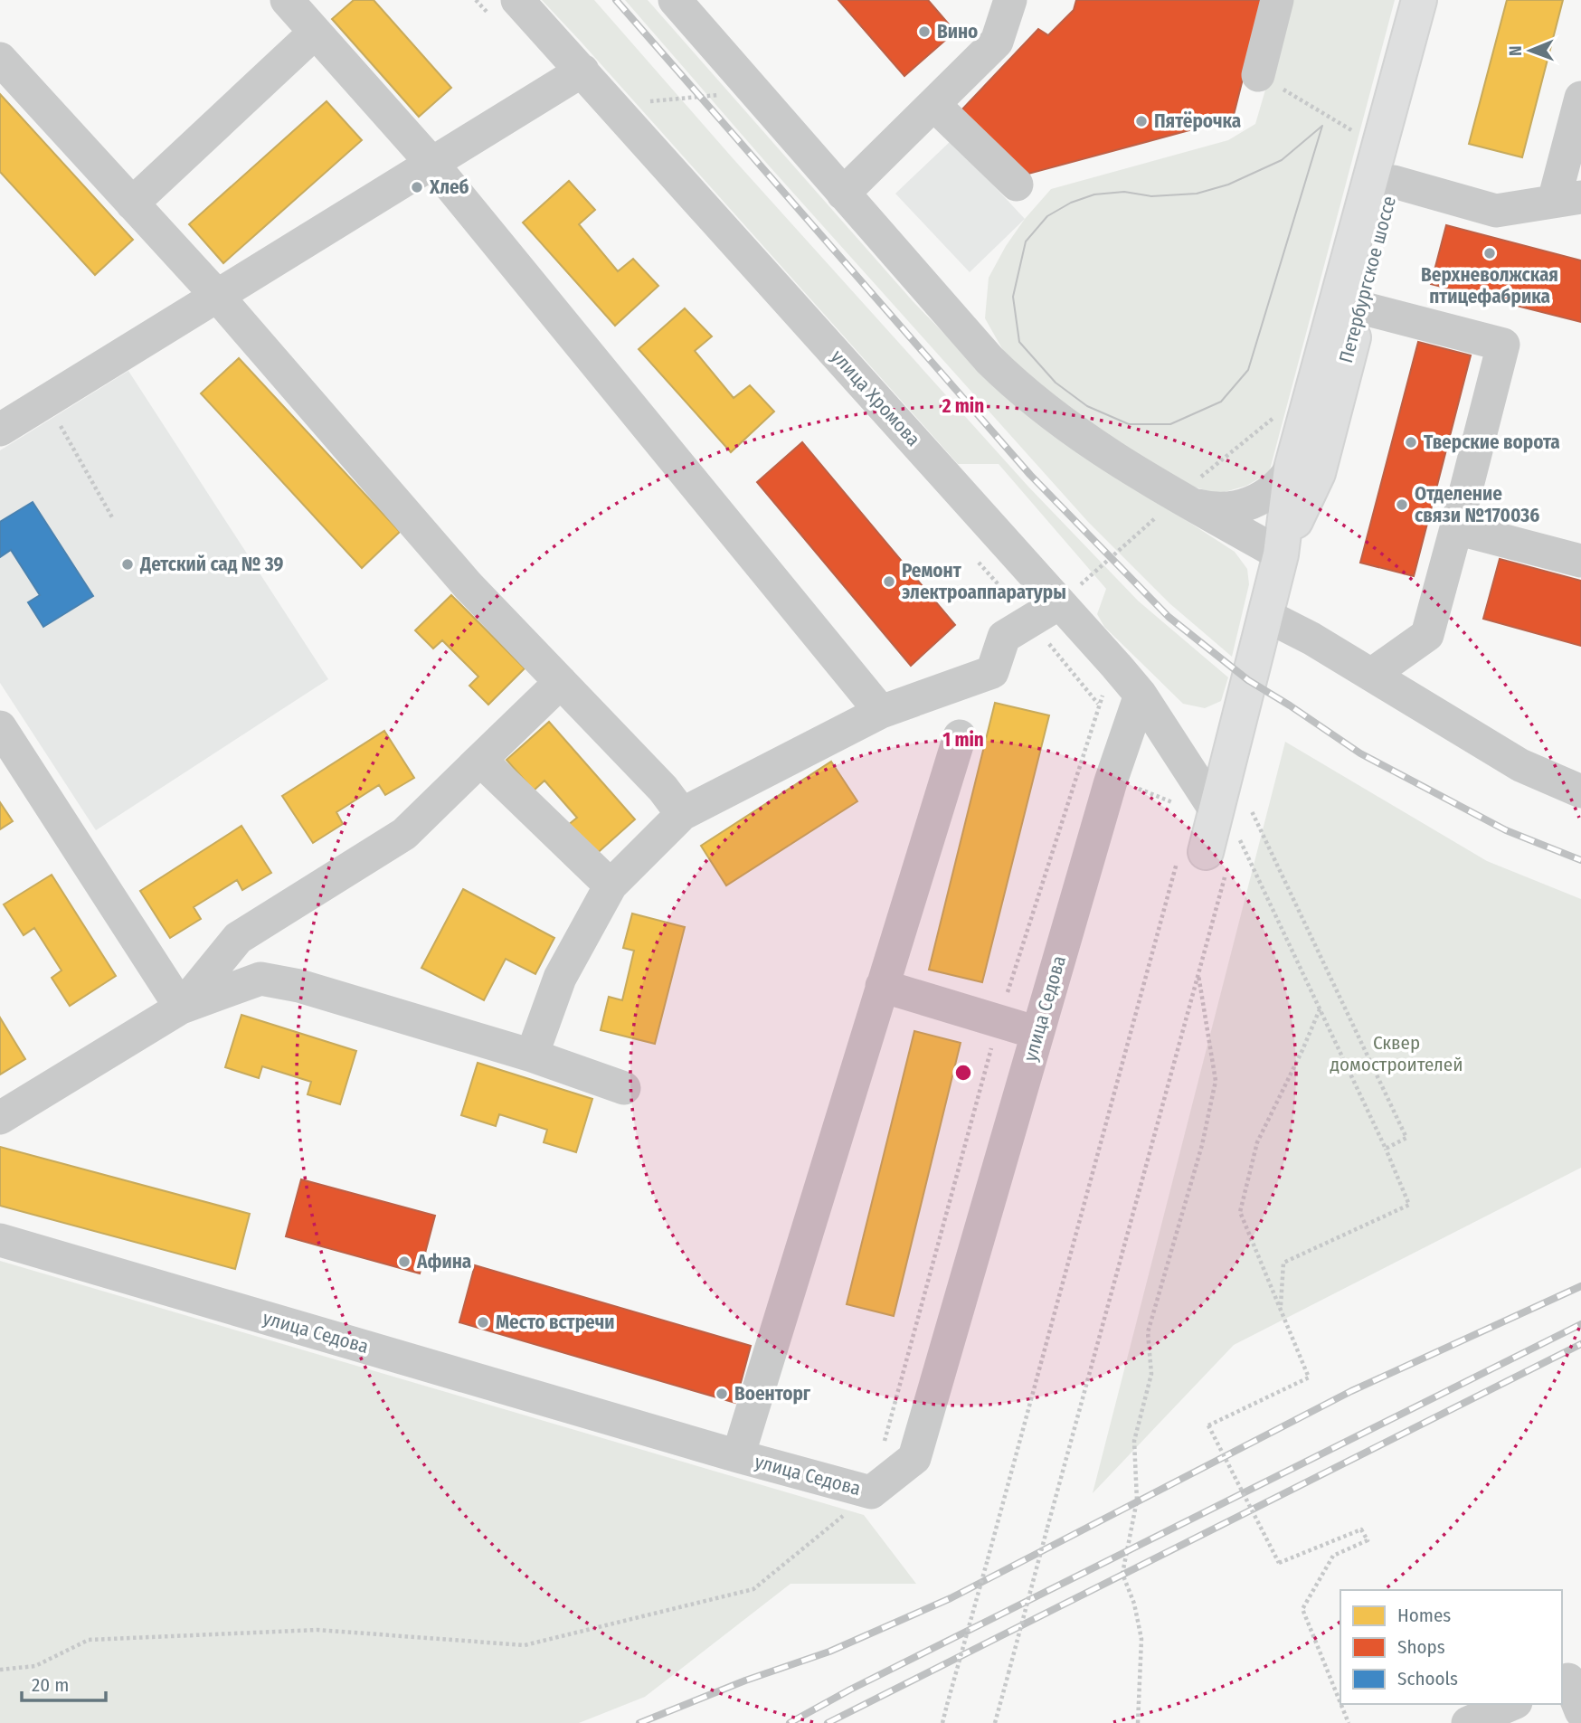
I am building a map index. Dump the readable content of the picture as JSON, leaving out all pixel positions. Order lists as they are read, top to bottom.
{
  "streets": {
    "main road": ["Петербургское шоссе"],
    "street": ["улица Хромова", "улица Седова"]
  },
  "crossings": [
    ["Петербургское шоссе", "улица Хромова"],
    ["улица Хромова", "улица Седова"]
  ],
  "parks": ["Сквер домостроителей"],
  "places": [
    "Вино",
    "Пятёрочка",
    "Хлеб",
    "Верхневолжская птицефабрика",
    "Тверские ворота",
    "Отделение связи №170036",
    "Детский сад № 39",
    "Ремонт электроаппаратуры",
    "Афина",
    "Место встречи",
    "Военторг"
  ],
  "legend": ["Homes", "Shops", "Schools"],
  "scale_bar": "20 m",
  "north": "left",
  "rings": ["2 min", "1 min"]
}
